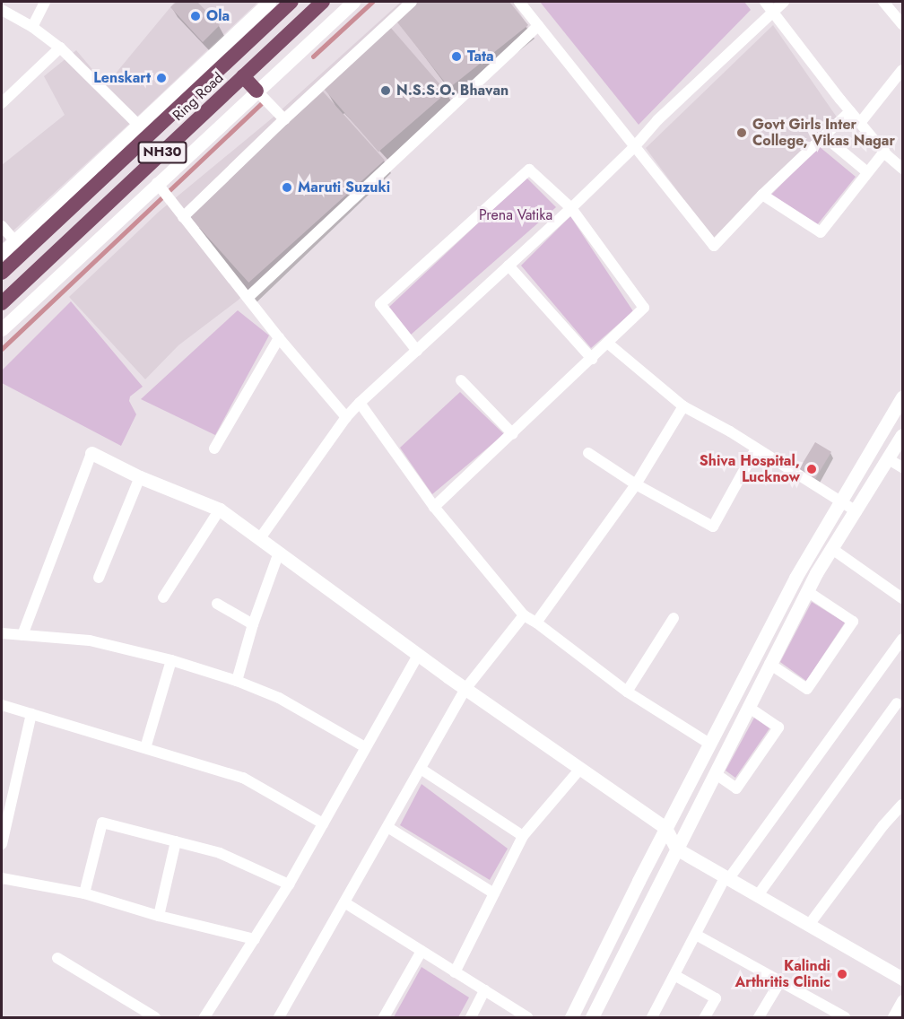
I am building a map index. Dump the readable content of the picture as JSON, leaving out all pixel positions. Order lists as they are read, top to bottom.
{
  "streets": {
    "highway": ["Ring Road", "NH30"]
  },
  "parks": ["Prena Vatika"],
  "places": [
    "Ola",
    "Tata",
    "Lenskart",
    "N.S.S.O. Bhavan",
    "Govt Girls Inter College, Vikas Nagar",
    "Maruti Suzuki",
    "Shiva Hospital, Lucknow",
    "Kalindi Arthritis Clinic"
  ]
}
